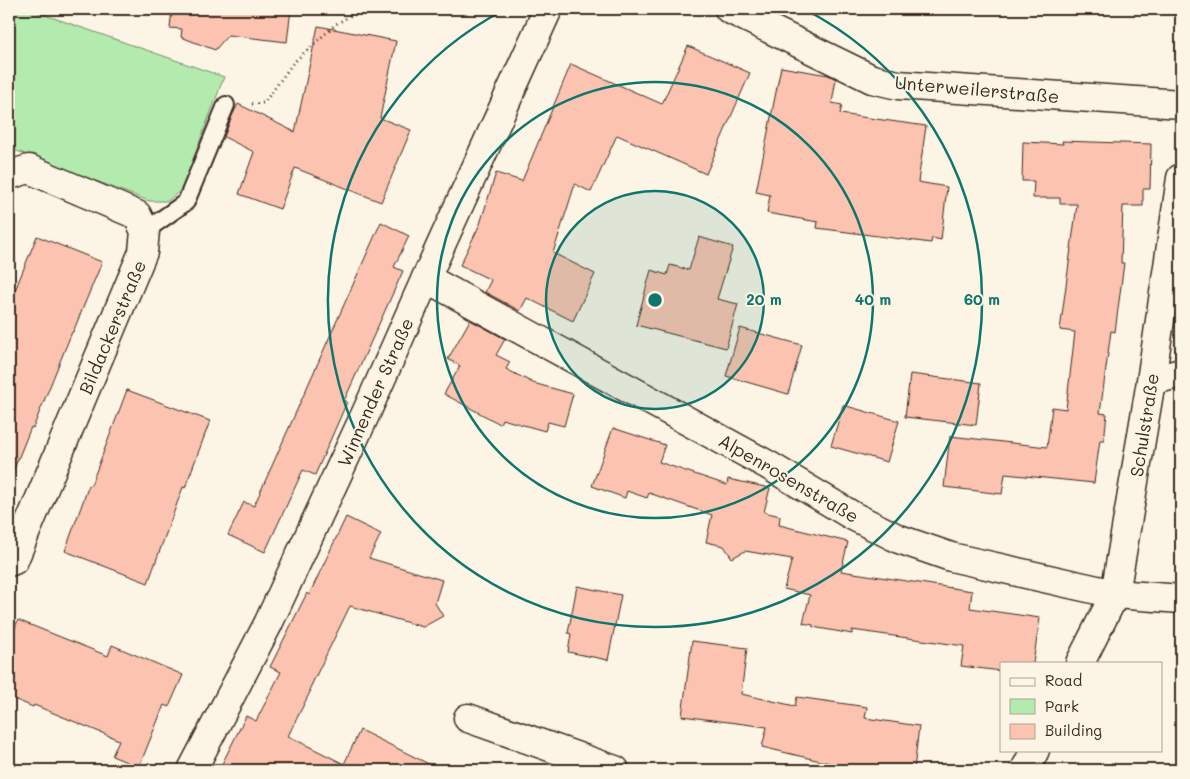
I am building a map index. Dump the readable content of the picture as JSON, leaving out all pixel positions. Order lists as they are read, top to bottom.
{
  "streets": {
    "street": [
      "Unterweilerstraße",
      "Bildackerstraße",
      "Winnender Straße",
      "Schulstraße",
      "Alpenrosenstraße"
    ]
  },
  "crossings": [
    ["Winnender Straße", "Alpenrosenstraße"],
    ["Schulstraße", "Alpenrosenstraße"]
  ],
  "legend": ["Road", "Park", "Building"],
  "rings": ["20 m", "40 m", "60 m"]
}
